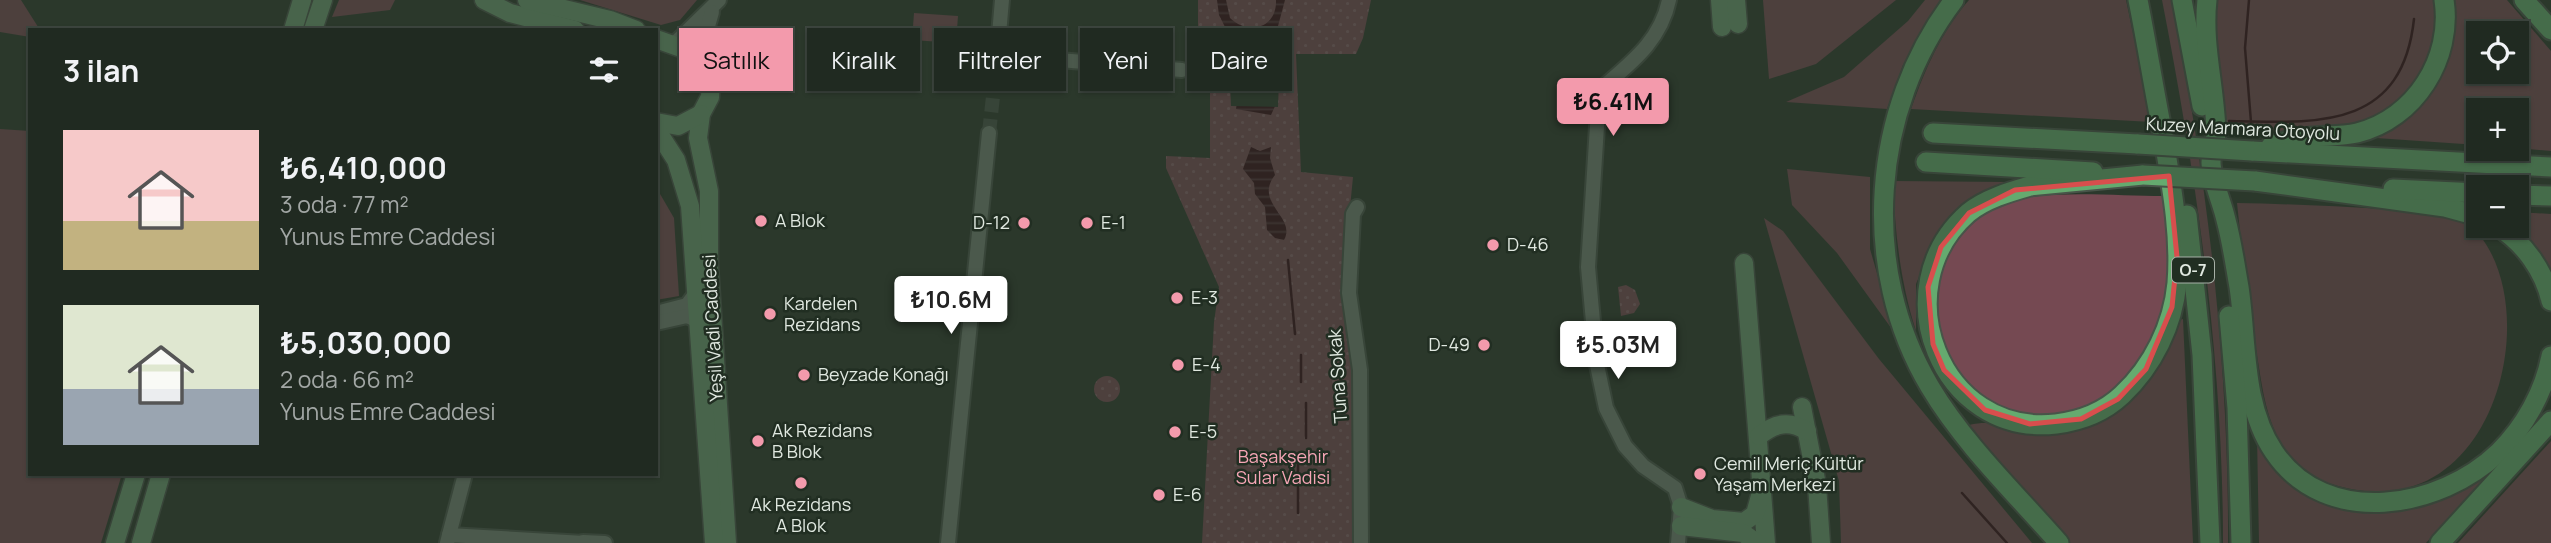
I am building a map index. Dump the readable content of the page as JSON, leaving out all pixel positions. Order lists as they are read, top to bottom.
{
  "streets": {
    "highway": ["Kuzey Marmara Otoyolu", "O-7"],
    "main road": ["Yeşil Vadi Caddesi"],
    "street": ["Tuna Sokak"]
  },
  "parks": ["Başakşehir Sular Vadisi"],
  "places": [
    "A Blok",
    "D-12",
    "E-1",
    "D-46",
    "E-3",
    "Kardelen Rezidans",
    "D-49",
    "E-4",
    "Beyzade Konağı",
    "E-5",
    "Ak Rezidans B Blok",
    "Cemil Meriç Kültür Yaşam Merkezi",
    "Ak Rezidans A Blok",
    "E-6"
  ],
  "page": {
    "map_buttons": ["+", "−"],
    "chip": [
      "Satılık",
      "Kiralık",
      "Filtreler",
      "Yeni",
      "Daire"
    ],
    "heading": "3 ilan",
    "price": ["₺6.41M", "₺10.6M", "₺5.03M"],
    "list": [
      {
        "name": "₺6,410,000",
        "note": "3 oda · 77 m² · Yunus Emre Caddesi"
      },
      {
        "name": "₺5,030,000",
        "note": "2 oda · 66 m² · Yunus Emre Caddesi"
      }
    ]
  }
}
